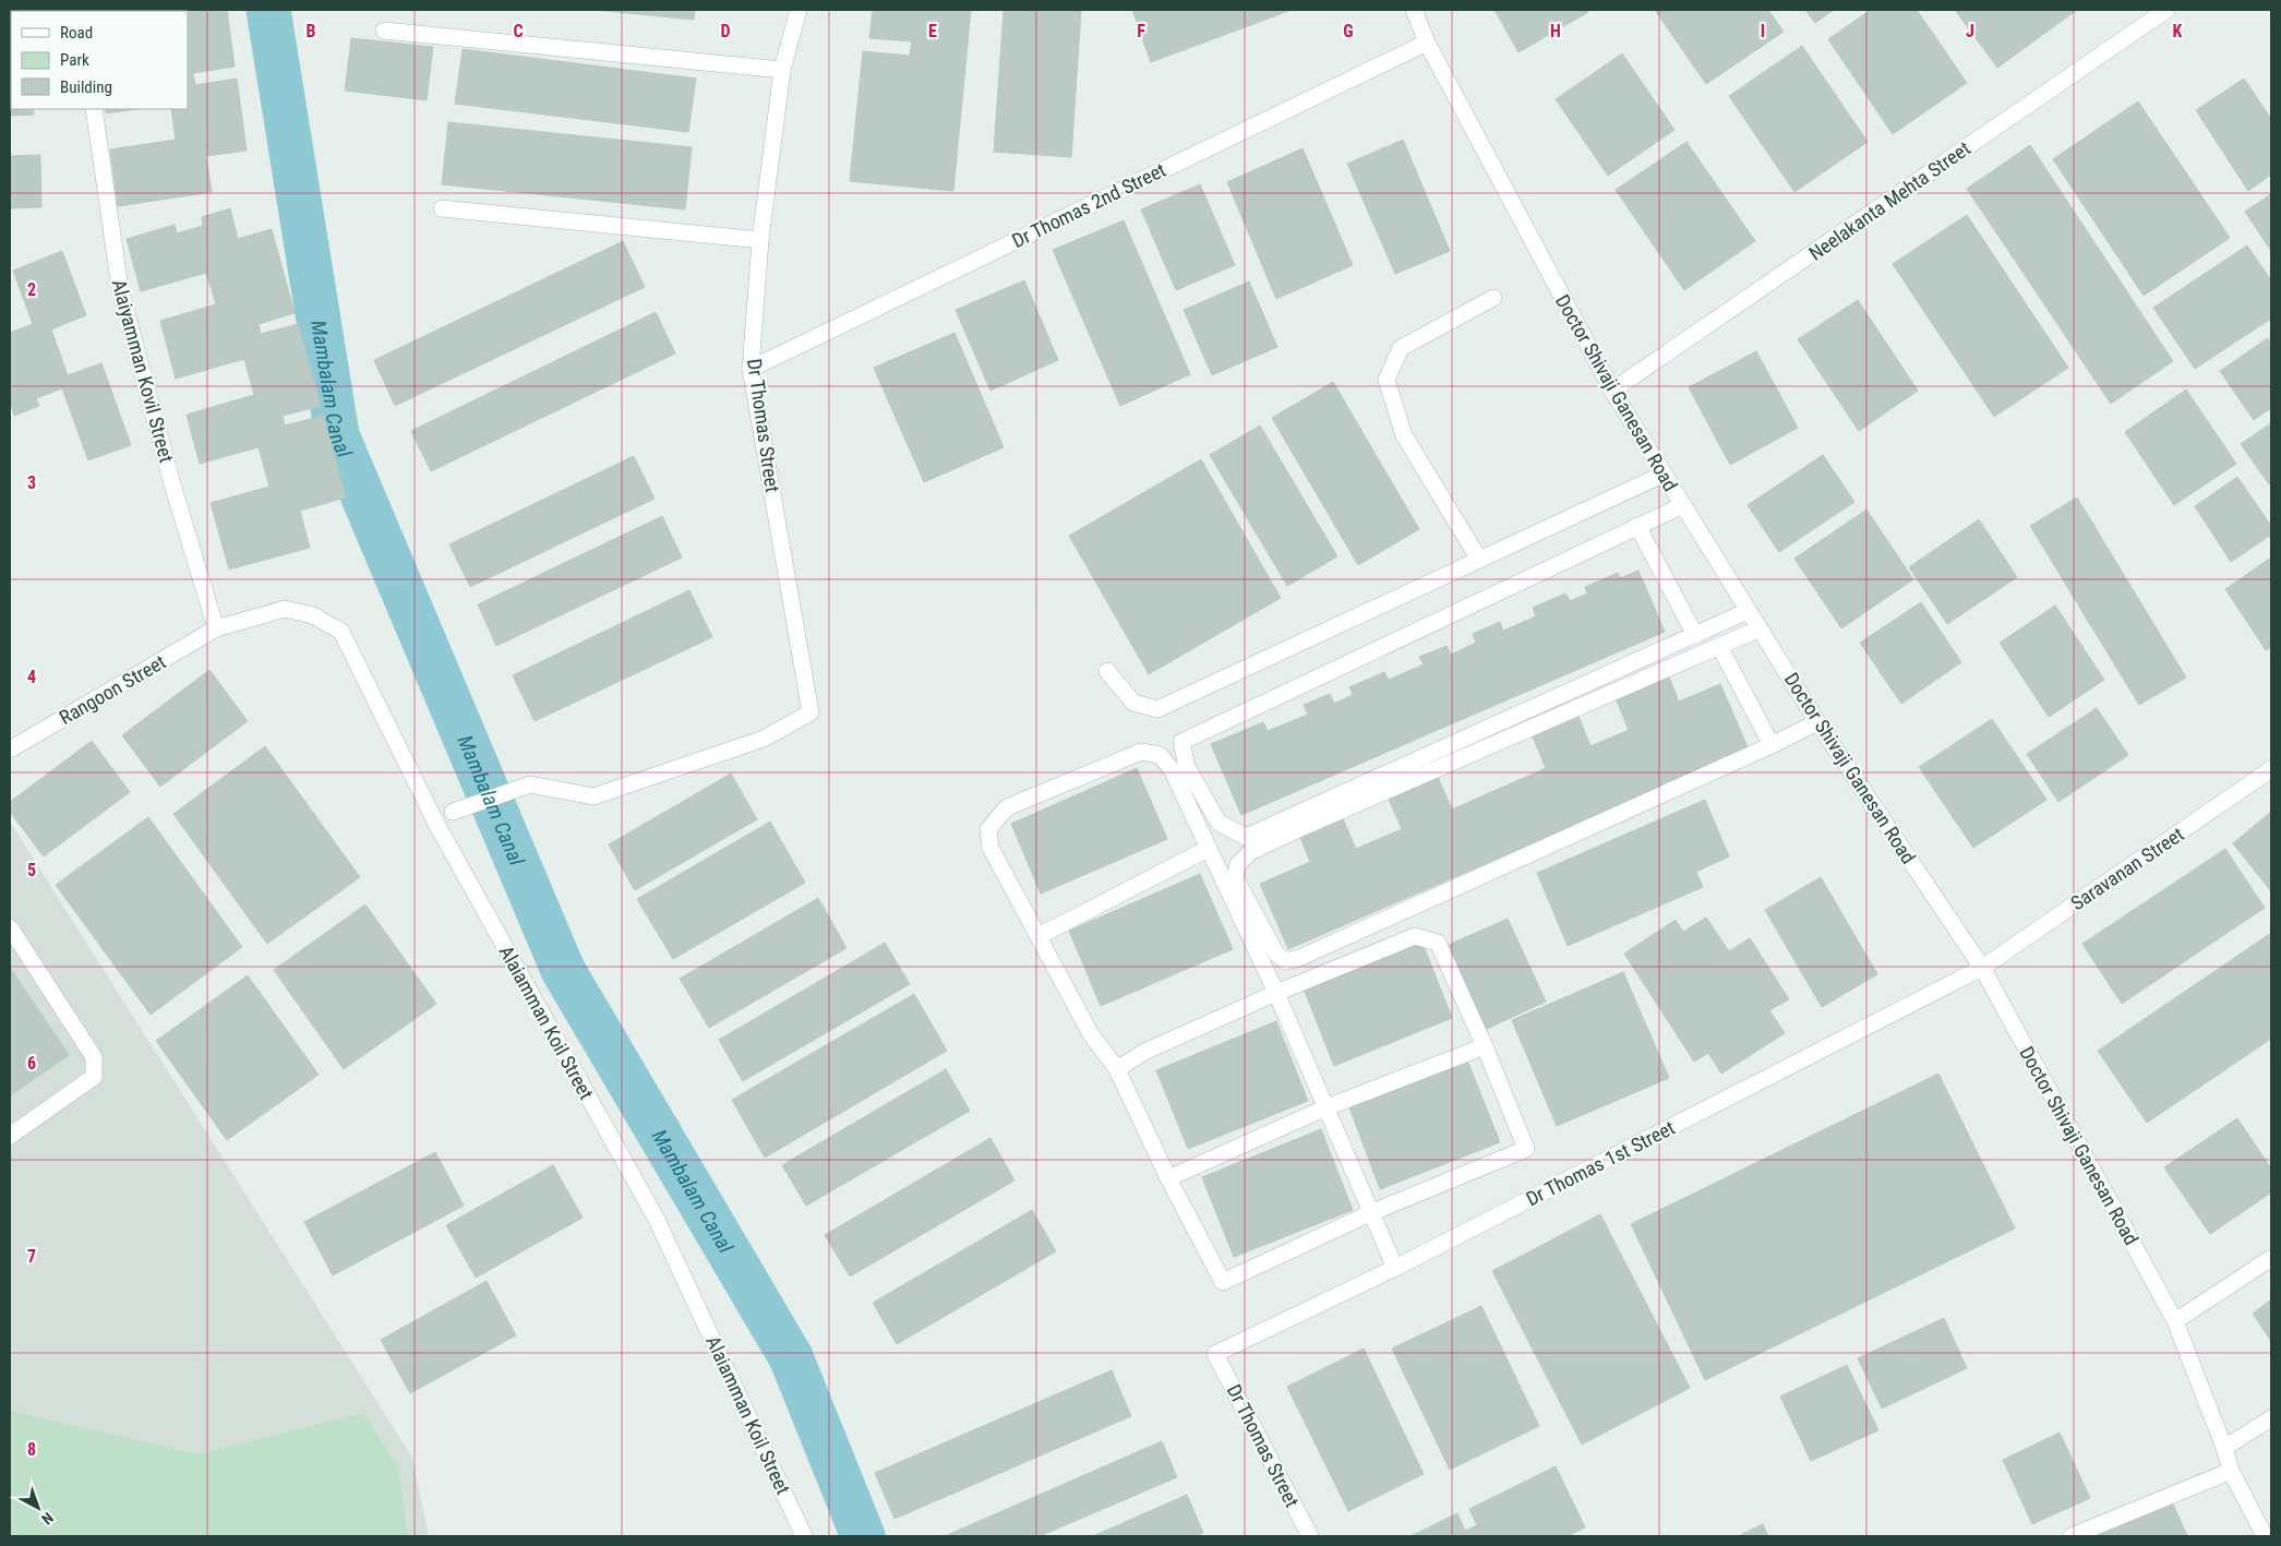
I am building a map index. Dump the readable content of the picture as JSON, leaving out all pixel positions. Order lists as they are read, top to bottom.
{
  "streets": {
    "street": [
      "Neelakanta Mehta Street",
      "Dr Thomas 2nd Street",
      "Alaiyamman Kovil Street",
      "Doctor Shivaji Ganesan Road",
      "Dr Thomas Street",
      "Rangoon Street",
      "Saravanan Street",
      "Alaiamman Koil Street",
      "Dr Thomas 1st Street"
    ]
  },
  "crossings": [
    ["Neelakanta Mehta Street", "Doctor Shivaji Ganesan Road"],
    ["Dr Thomas 2nd Street", "Doctor Shivaji Ganesan Road"],
    ["Dr Thomas 2nd Street", "Dr Thomas Street"],
    ["Alaiyamman Kovil Street", "Rangoon Street"],
    ["Alaiyamman Kovil Street", "Alaiamman Koil Street"],
    ["Doctor Shivaji Ganesan Road", "Saravanan Street"],
    ["Doctor Shivaji Ganesan Road", "Dr Thomas 1st Street"],
    ["Dr Thomas Street", "Dr Thomas 1st Street"],
    ["Rangoon Street", "Alaiamman Koil Street"],
    ["Saravanan Street", "Dr Thomas 1st Street"]
  ],
  "water": ["Mambalam Canal"],
  "legend": ["Road", "Park", "Building"],
  "north": "bottom right",
  "grid": {
    "columns": [
      "B",
      "C",
      "D",
      "E",
      "F",
      "G",
      "H",
      "I",
      "J",
      "K"
    ],
    "rows": [
      "2",
      "3",
      "4",
      "5",
      "6",
      "7",
      "8"
    ]
  }
}
